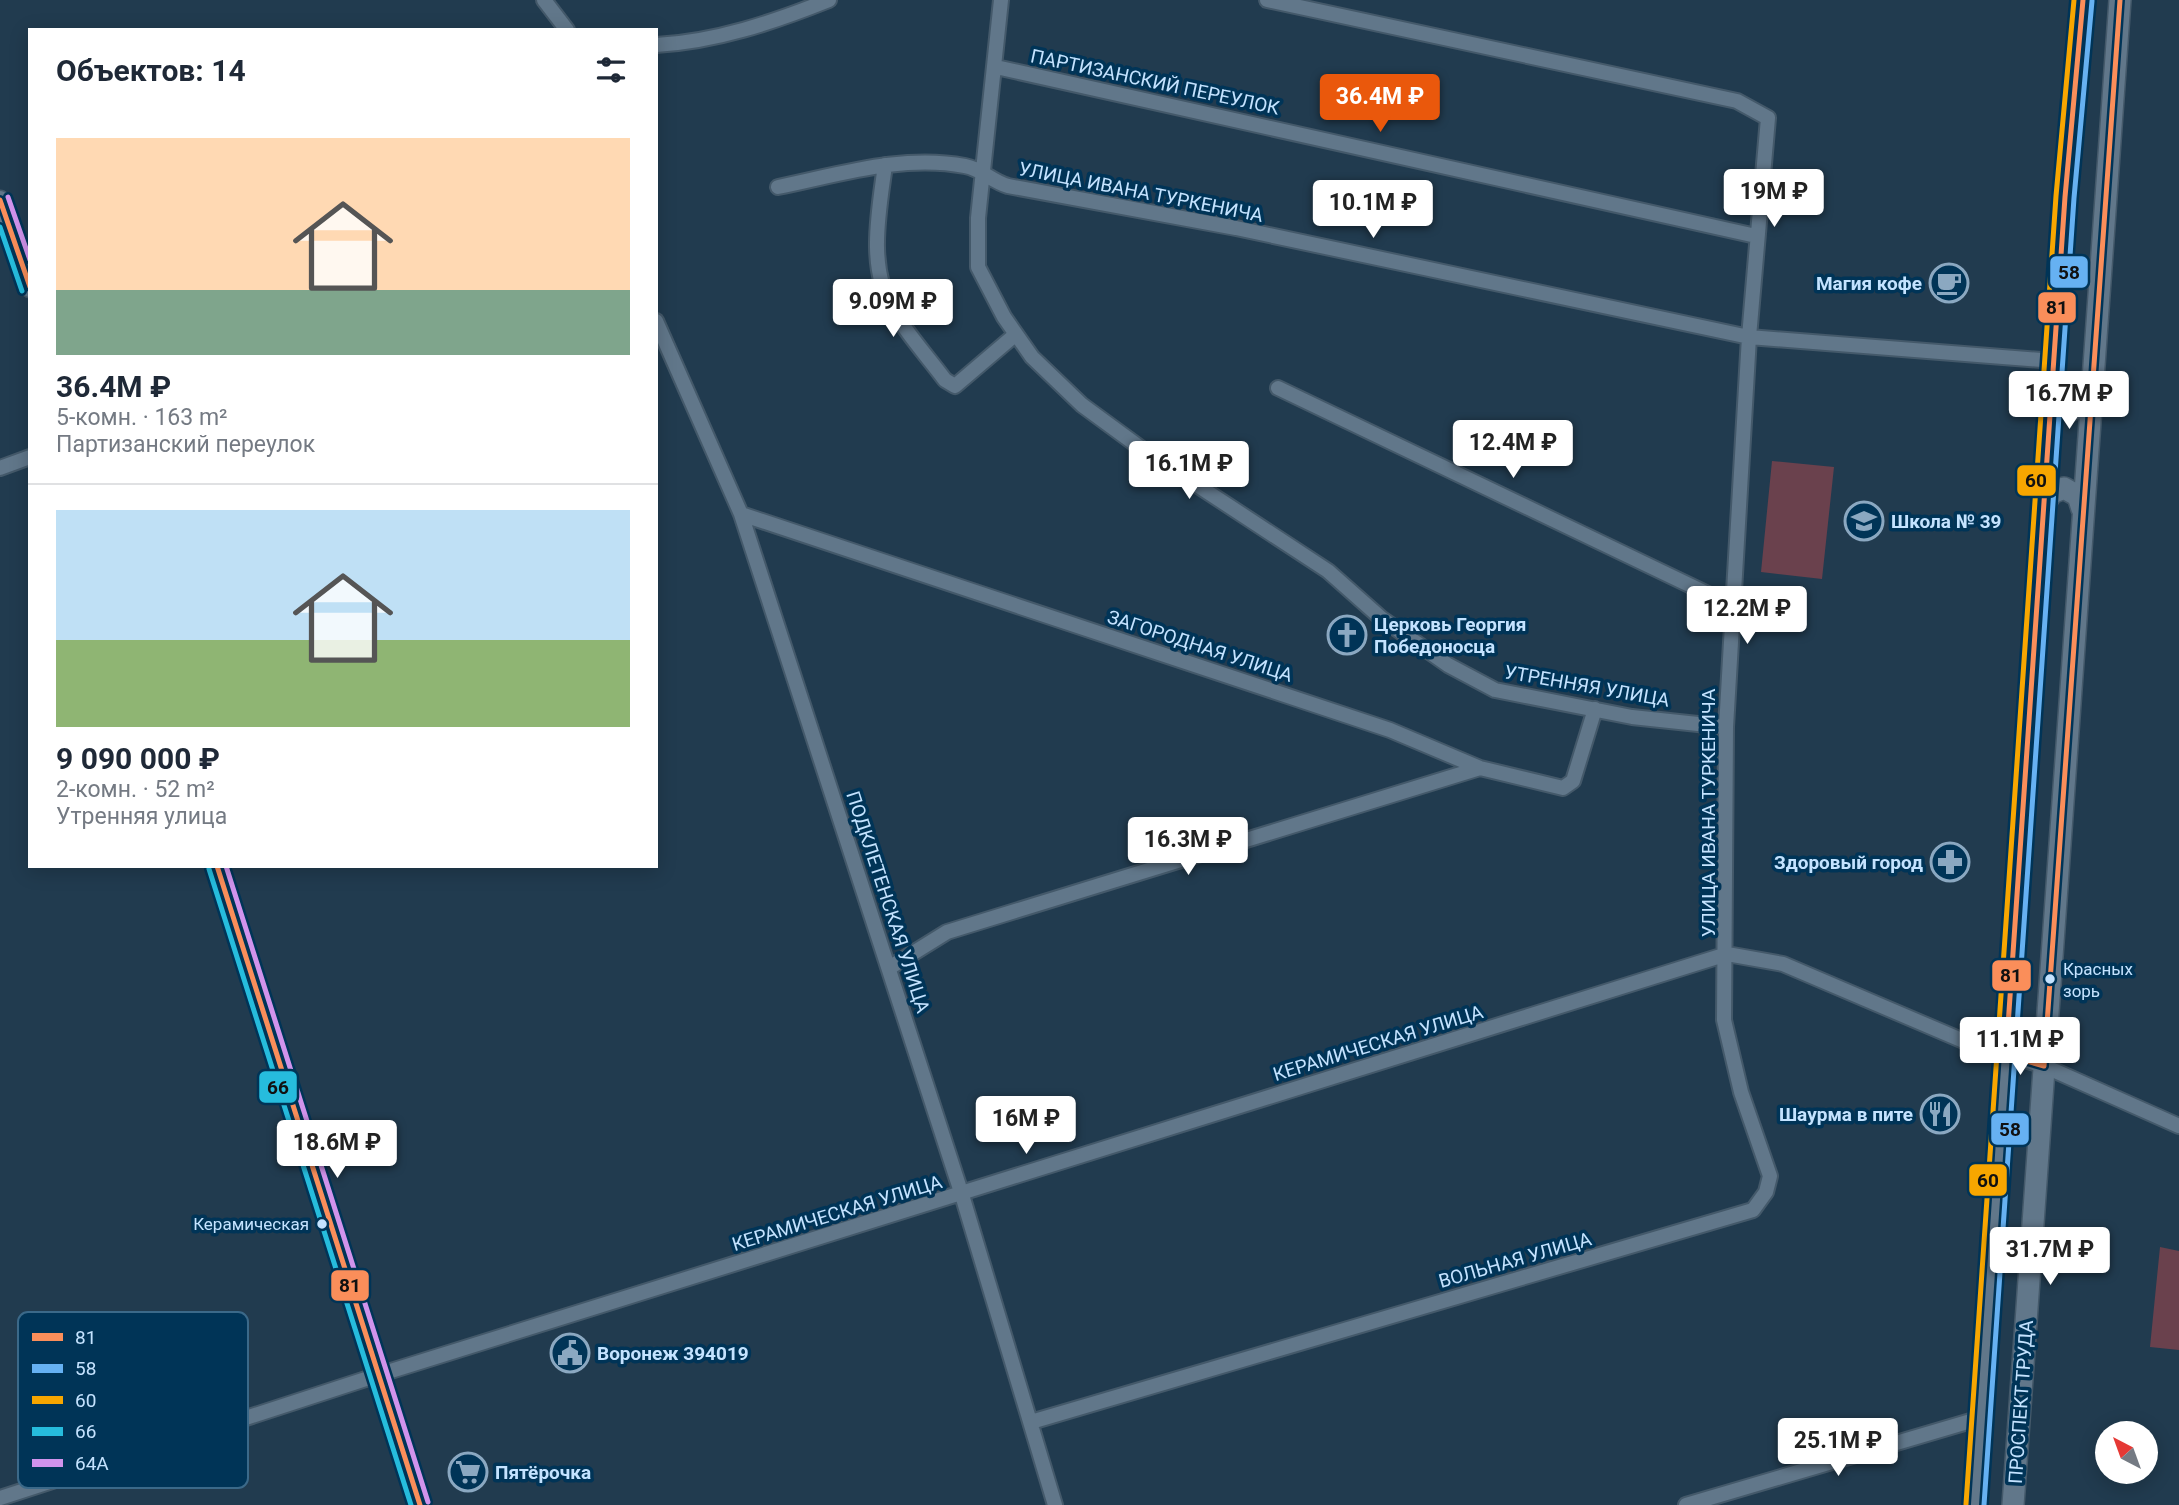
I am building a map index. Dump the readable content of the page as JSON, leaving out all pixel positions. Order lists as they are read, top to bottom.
{
  "streets": {
    "main road": ["ПРОСПЕКТ ТРУДА"],
    "street": [
      "ПАРТИЗАНСКИЙ ПЕРЕУЛОК",
      "УЛИЦА ИВАНА ТУРКЕНИЧА",
      "ЗАГОРОДНАЯ УЛИЦА",
      "УТРЕННЯЯ УЛИЦА",
      "ПОДКЛЕТЕНСКАЯ УЛИЦА",
      "КЕРАМИЧЕСКАЯ УЛИЦА",
      "ВОЛЬНАЯ УЛИЦА"
    ]
  },
  "crossings": [
    ["ПАРТИЗАНСКИЙ ПЕРЕУЛОК", "УЛИЦА ИВАНА ТУРКЕНИЧА"],
    ["ПАРТИЗАНСКИЙ ПЕРЕУЛОК", "УТРЕННЯЯ УЛИЦА"],
    ["УЛИЦА ИВАНА ТУРКЕНИЧА", "УТРЕННЯЯ УЛИЦА"],
    ["УЛИЦА ИВАНА ТУРКЕНИЧА", "КЕРАМИЧЕСКАЯ УЛИЦА"],
    ["УЛИЦА ИВАНА ТУРКЕНИЧА", "ВОЛЬНАЯ УЛИЦА"],
    ["УЛИЦА ИВАНА ТУРКЕНИЧА", "ПРОСПЕКТ ТРУДА"],
    ["ЗАГОРОДНАЯ УЛИЦА", "УТРЕННЯЯ УЛИЦА"],
    ["ЗАГОРОДНАЯ УЛИЦА", "ПОДКЛЕТЕНСКАЯ УЛИЦА"],
    ["ПОДКЛЕТЕНСКАЯ УЛИЦА", "КЕРАМИЧЕСКАЯ УЛИЦА"],
    ["ПОДКЛЕТЕНСКАЯ УЛИЦА", "ВОЛЬНАЯ УЛИЦА"],
    ["КЕРАМИЧЕСКАЯ УЛИЦА", "ВОЛЬНАЯ УЛИЦА"]
  ],
  "places": {
    "cafe": ["Магия кофе"],
    "school or university": ["Школа № 39"],
    "church": ["Церковь Георгия Победоносца"],
    "pharmacy": ["Здоровый город"],
    "other": ["Красных зорь", "Керамическая"],
    "restaurant": ["Шаурма в пите"],
    "public building": ["Воронеж 394019"],
    "supermarket": ["Пятёрочка"]
  },
  "lines": [
    "transit line 81",
    "transit line 60",
    "transit line 58",
    "transit line 64А",
    "transit line 66"
  ],
  "legend": [
    "81",
    "58",
    "60",
    "66",
    "64А"
  ],
  "north": "top left",
  "page": {
    "heading": "Объектов: 14",
    "price": [
      "36.4M ₽",
      "19M ₽",
      "10.1M ₽",
      "9.09M ₽",
      "16.7M ₽",
      "12.4M ₽",
      "16.1M ₽",
      "12.2M ₽",
      "16.3M ₽",
      "11.1M ₽",
      "16M ₽",
      "18.6M ₽",
      "31.7M ₽",
      "25.1M ₽"
    ],
    "list": [
      {
        "name": "36.4M ₽",
        "note": "5-комн. · 163 m² · Партизанский переулок"
      },
      {
        "name": "9 090 000 ₽",
        "note": "2-комн. · 52 m² · Утренняя улица"
      }
    ]
  }
}
